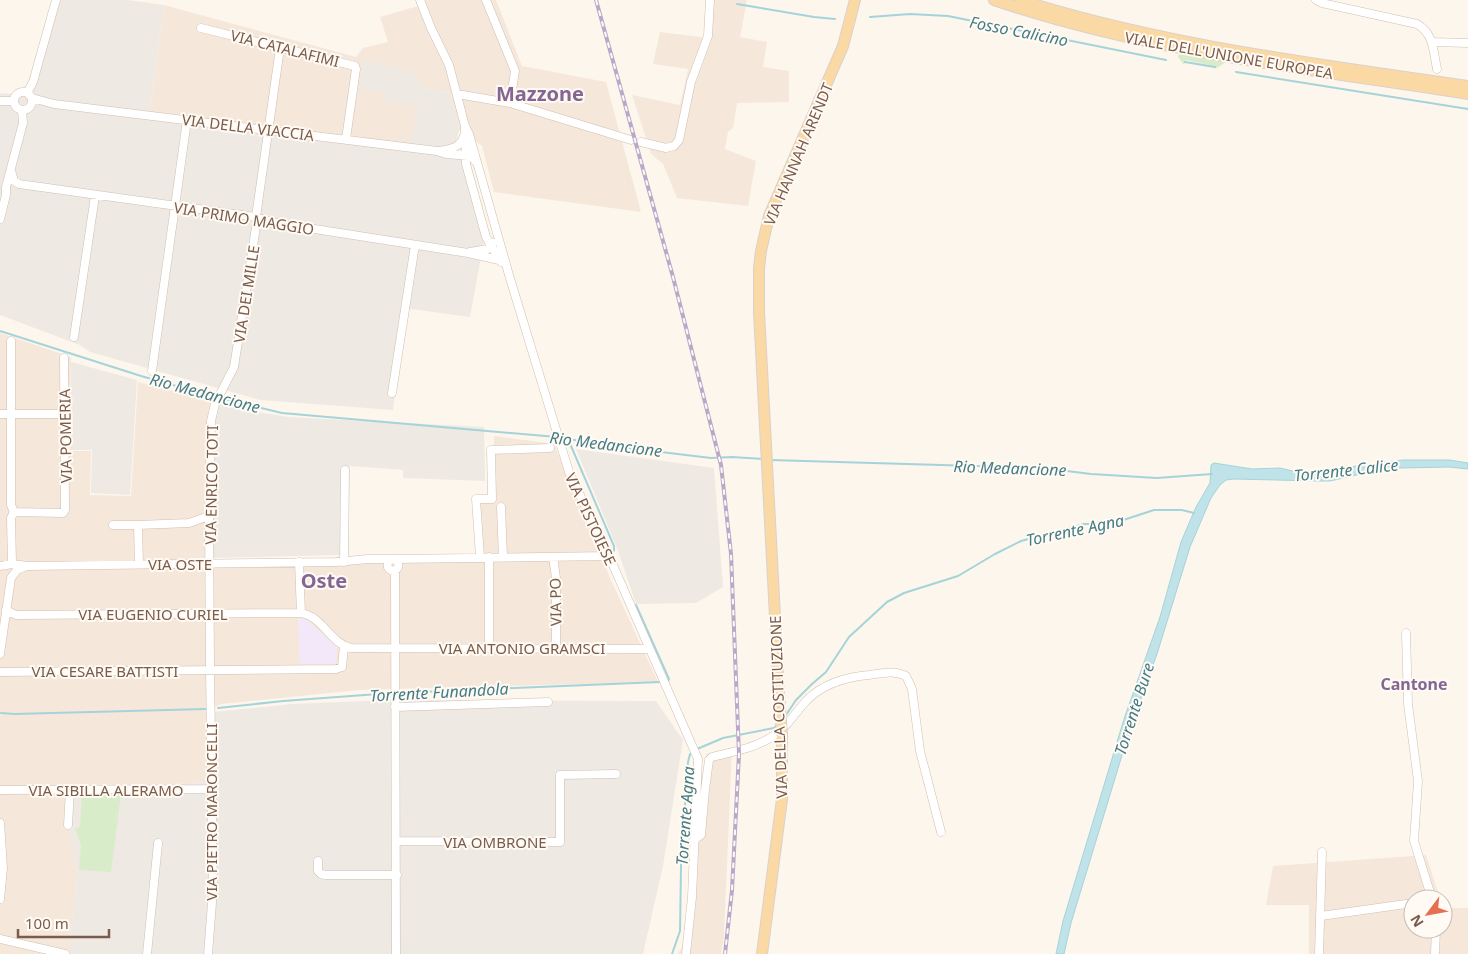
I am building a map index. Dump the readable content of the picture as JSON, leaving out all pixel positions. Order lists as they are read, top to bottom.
{
  "streets": {
    "main road": ["VIALE DELL'UNIONE EUROPEA", "VIA HANNAH ARENDT", "VIA DELLA COSTITUZIONE"],
    "street": [
      "VIA CATALAFIMI",
      "VIA DELLA VIACCIA",
      "VIA PRIMO MAGGIO",
      "VIA DEI MILLE",
      "VIA POMERIA",
      "VIA ENRICO TOTI",
      "VIA PISTOIESE",
      "VIA OSTE",
      "VIA PO",
      "VIA EUGENIO CURIEL",
      "VIA ANTONIO GRAMSCI",
      "VIA CESARE BATTISTI",
      "VIA SIBILLA ALERAMO",
      "VIA PIETRO MARONCELLI",
      "VIA OMBRONE"
    ]
  },
  "crossings": [
    ["VIA CATALAFIMI", "VIA DELLA VIACCIA"],
    ["VIA DELLA VIACCIA", "VIA PISTOIESE"],
    ["VIA HANNAH ARENDT", "VIA DELLA COSTITUZIONE"],
    ["VIA PRIMO MAGGIO", "VIA DEI MILLE"],
    ["VIA PRIMO MAGGIO", "VIA PISTOIESE"],
    ["VIA DEI MILLE", "VIA ENRICO TOTI"],
    ["VIA ENRICO TOTI", "VIA OSTE"],
    ["VIA ENRICO TOTI", "VIA EUGENIO CURIEL"],
    ["VIA ENRICO TOTI", "VIA PIETRO MARONCELLI"],
    ["VIA PISTOIESE", "VIA OSTE"],
    ["VIA PISTOIESE", "VIA ANTONIO GRAMSCI"],
    ["VIA OSTE", "VIA PO"],
    ["VIA PO", "VIA ANTONIO GRAMSCI"],
    ["VIA EUGENIO CURIEL", "VIA PIETRO MARONCELLI"],
    ["VIA ANTONIO GRAMSCI", "VIA CESARE BATTISTI"],
    ["VIA CESARE BATTISTI", "VIA PIETRO MARONCELLI"],
    ["VIA SIBILLA ALERAMO", "VIA PIETRO MARONCELLI"]
  ],
  "districts": ["Mazzone", "Oste", "Cantone"],
  "water": [
    "Fosso Calicino",
    "Rio Medancione",
    "Torrente Calice",
    "Torrente Agna",
    "Torrente Funandola",
    "Torrente Bure"
  ],
  "scale_bar": "100 m",
  "north": "bottom left"
}
